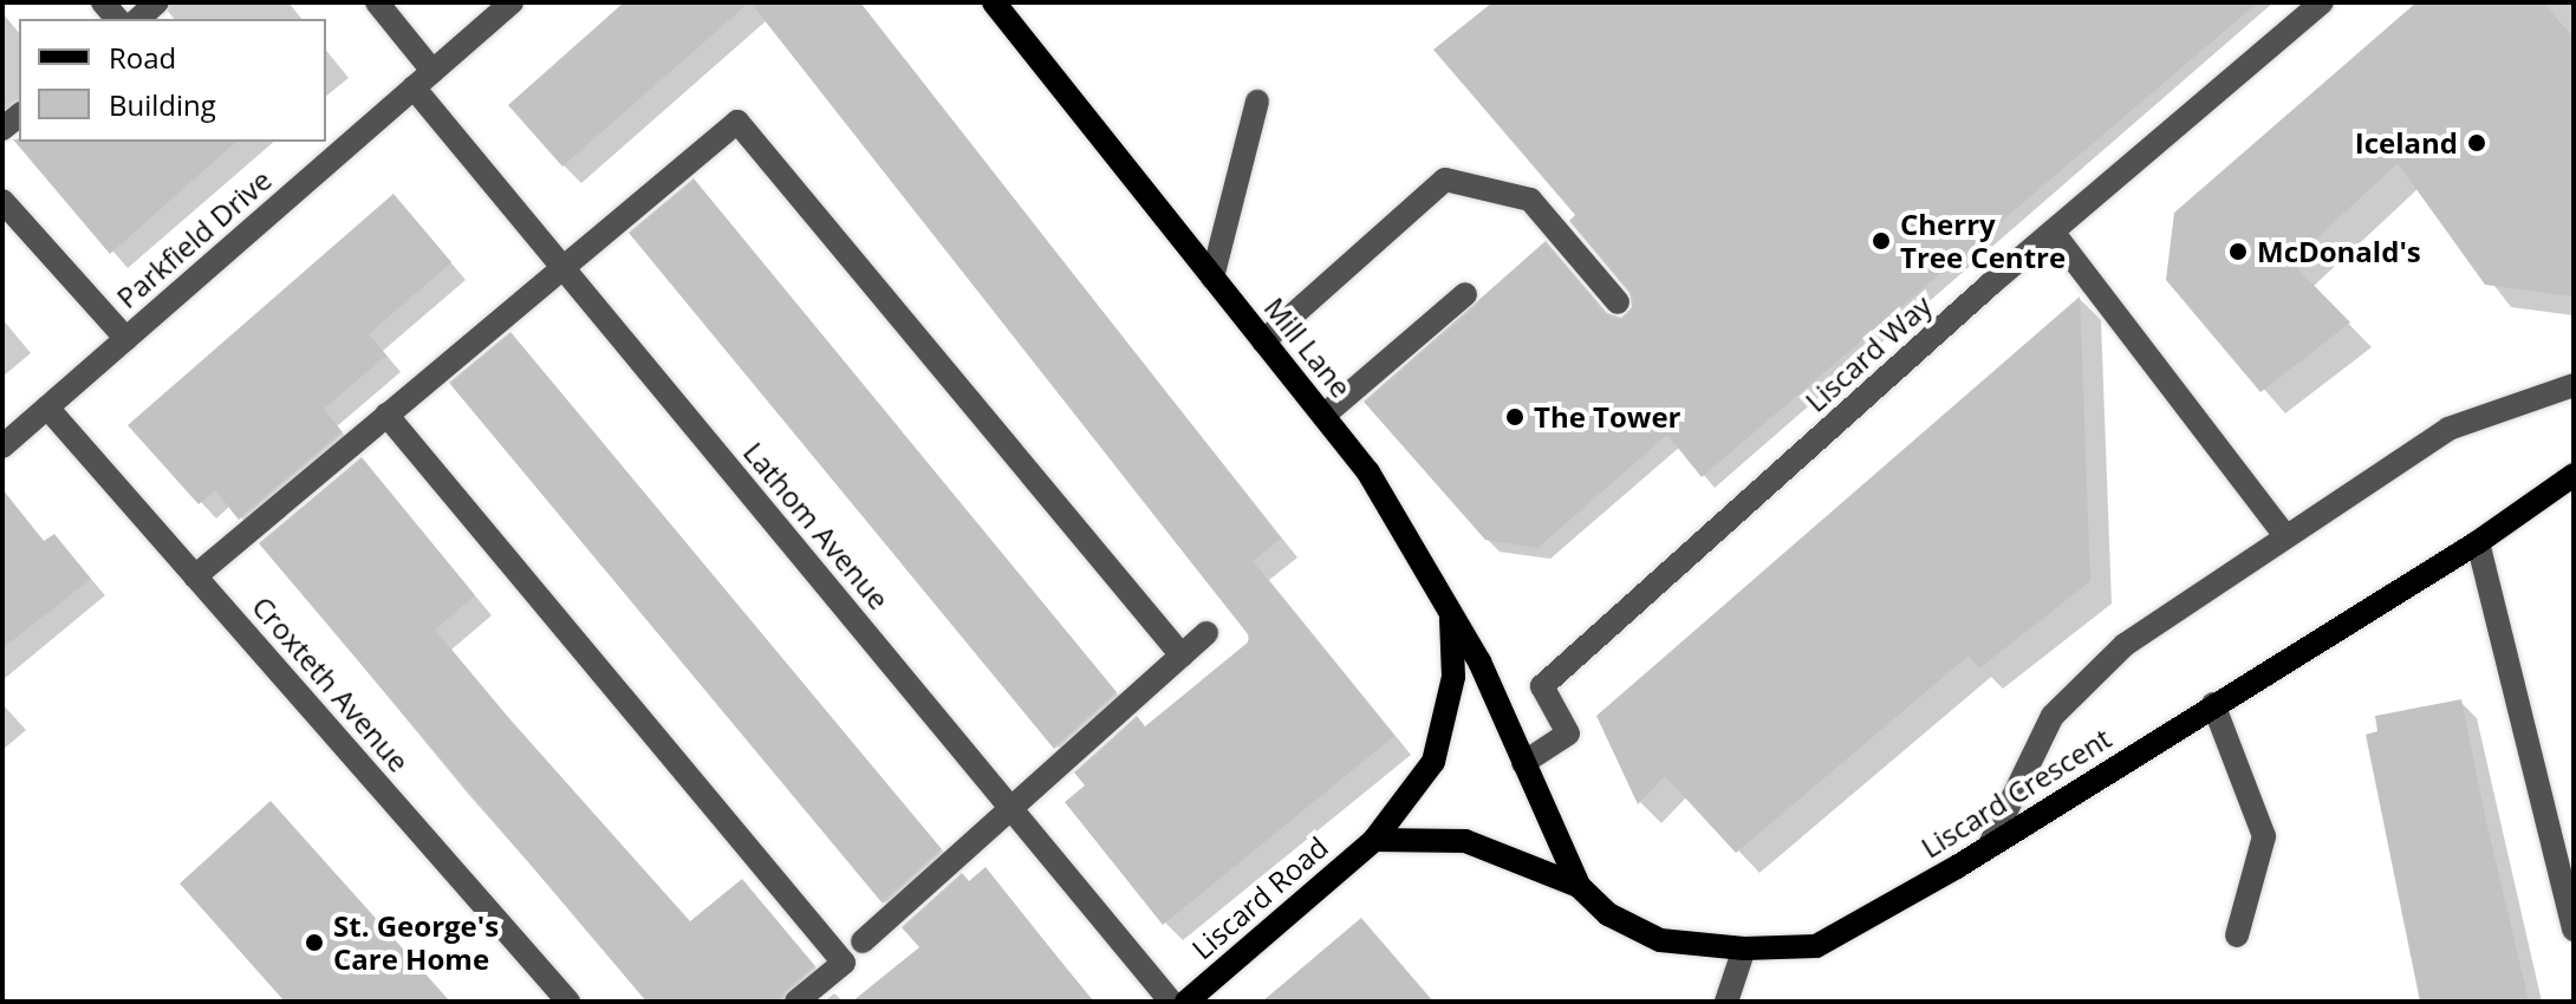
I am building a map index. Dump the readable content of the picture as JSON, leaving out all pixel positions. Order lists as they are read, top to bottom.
{
  "streets": {
    "main road": ["Mill Lane", "Liscard Crescent", "Liscard Road"],
    "street": [
      "Parkfield Drive",
      "Liscard Way",
      "Lathom Avenue",
      "Croxteth Avenue"
    ]
  },
  "crossings": [
    ["Parkfield Drive", "Lathom Avenue"],
    ["Parkfield Drive", "Croxteth Avenue"],
    ["Mill Lane", "Liscard Way"],
    ["Mill Lane", "Liscard Crescent"],
    ["Mill Lane", "Liscard Road"],
    ["Liscard Way", "Liscard Crescent"],
    ["Liscard Crescent", "Liscard Road"]
  ],
  "places": [
    "Iceland",
    "Cherry Tree Centre",
    "McDonald's",
    "The Tower",
    "St. George's Care Home"
  ],
  "legend": ["Road", "Building"]
}
